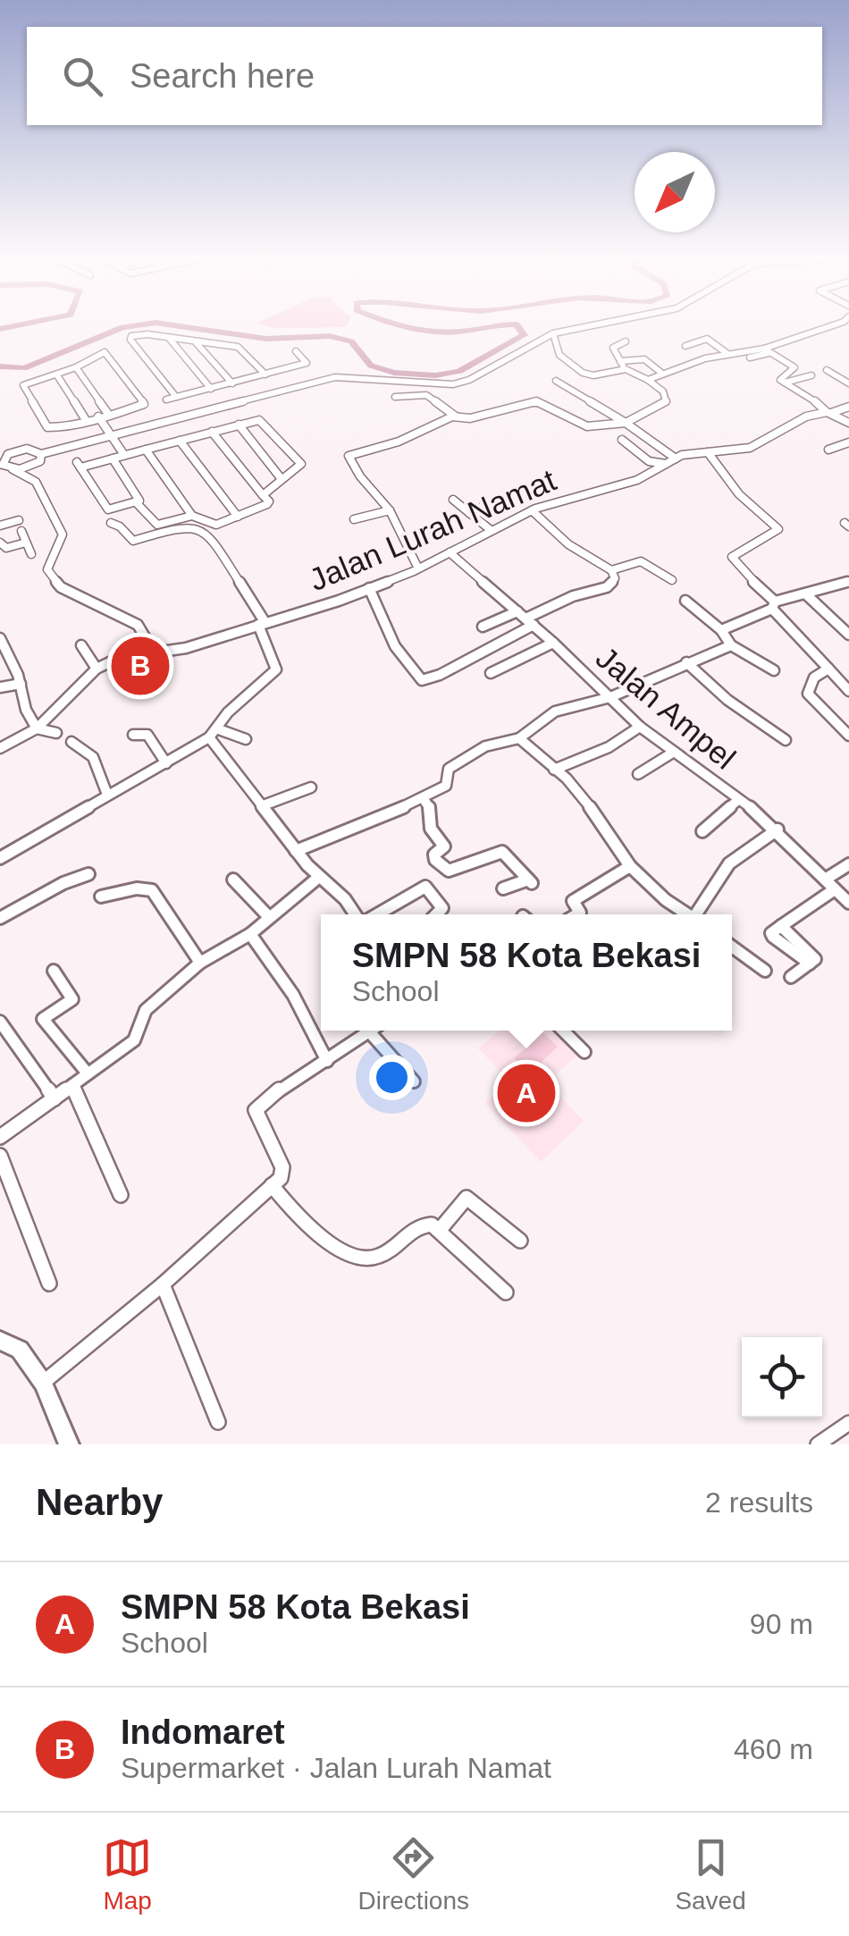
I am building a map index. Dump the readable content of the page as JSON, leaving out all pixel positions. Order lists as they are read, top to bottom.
{
  "streets": {
    "street": ["Jalan Lurah Namat", "Jalan Ampel"]
  },
  "crossings": [
    ["Jalan Lurah Namat", "Jalan Ampel"]
  ],
  "north": "bottom left",
  "page": {
    "search": "Search here",
    "pins": ["B", "A"],
    "popup": ["SMPN 58 Kota Bekasi", "School"],
    "heading": ["Nearby", "2 results"],
    "list": [
      {
        "mark": "A",
        "name": "SMPN 58 Kota Bekasi",
        "note": "School",
        "value": "90 m"
      },
      {
        "mark": "B",
        "name": "Indomaret",
        "note": "Supermarket · Jalan Lurah Namat",
        "value": "460 m"
      }
    ],
    "nav": ["Map", "Directions", "Saved"]
  }
}
